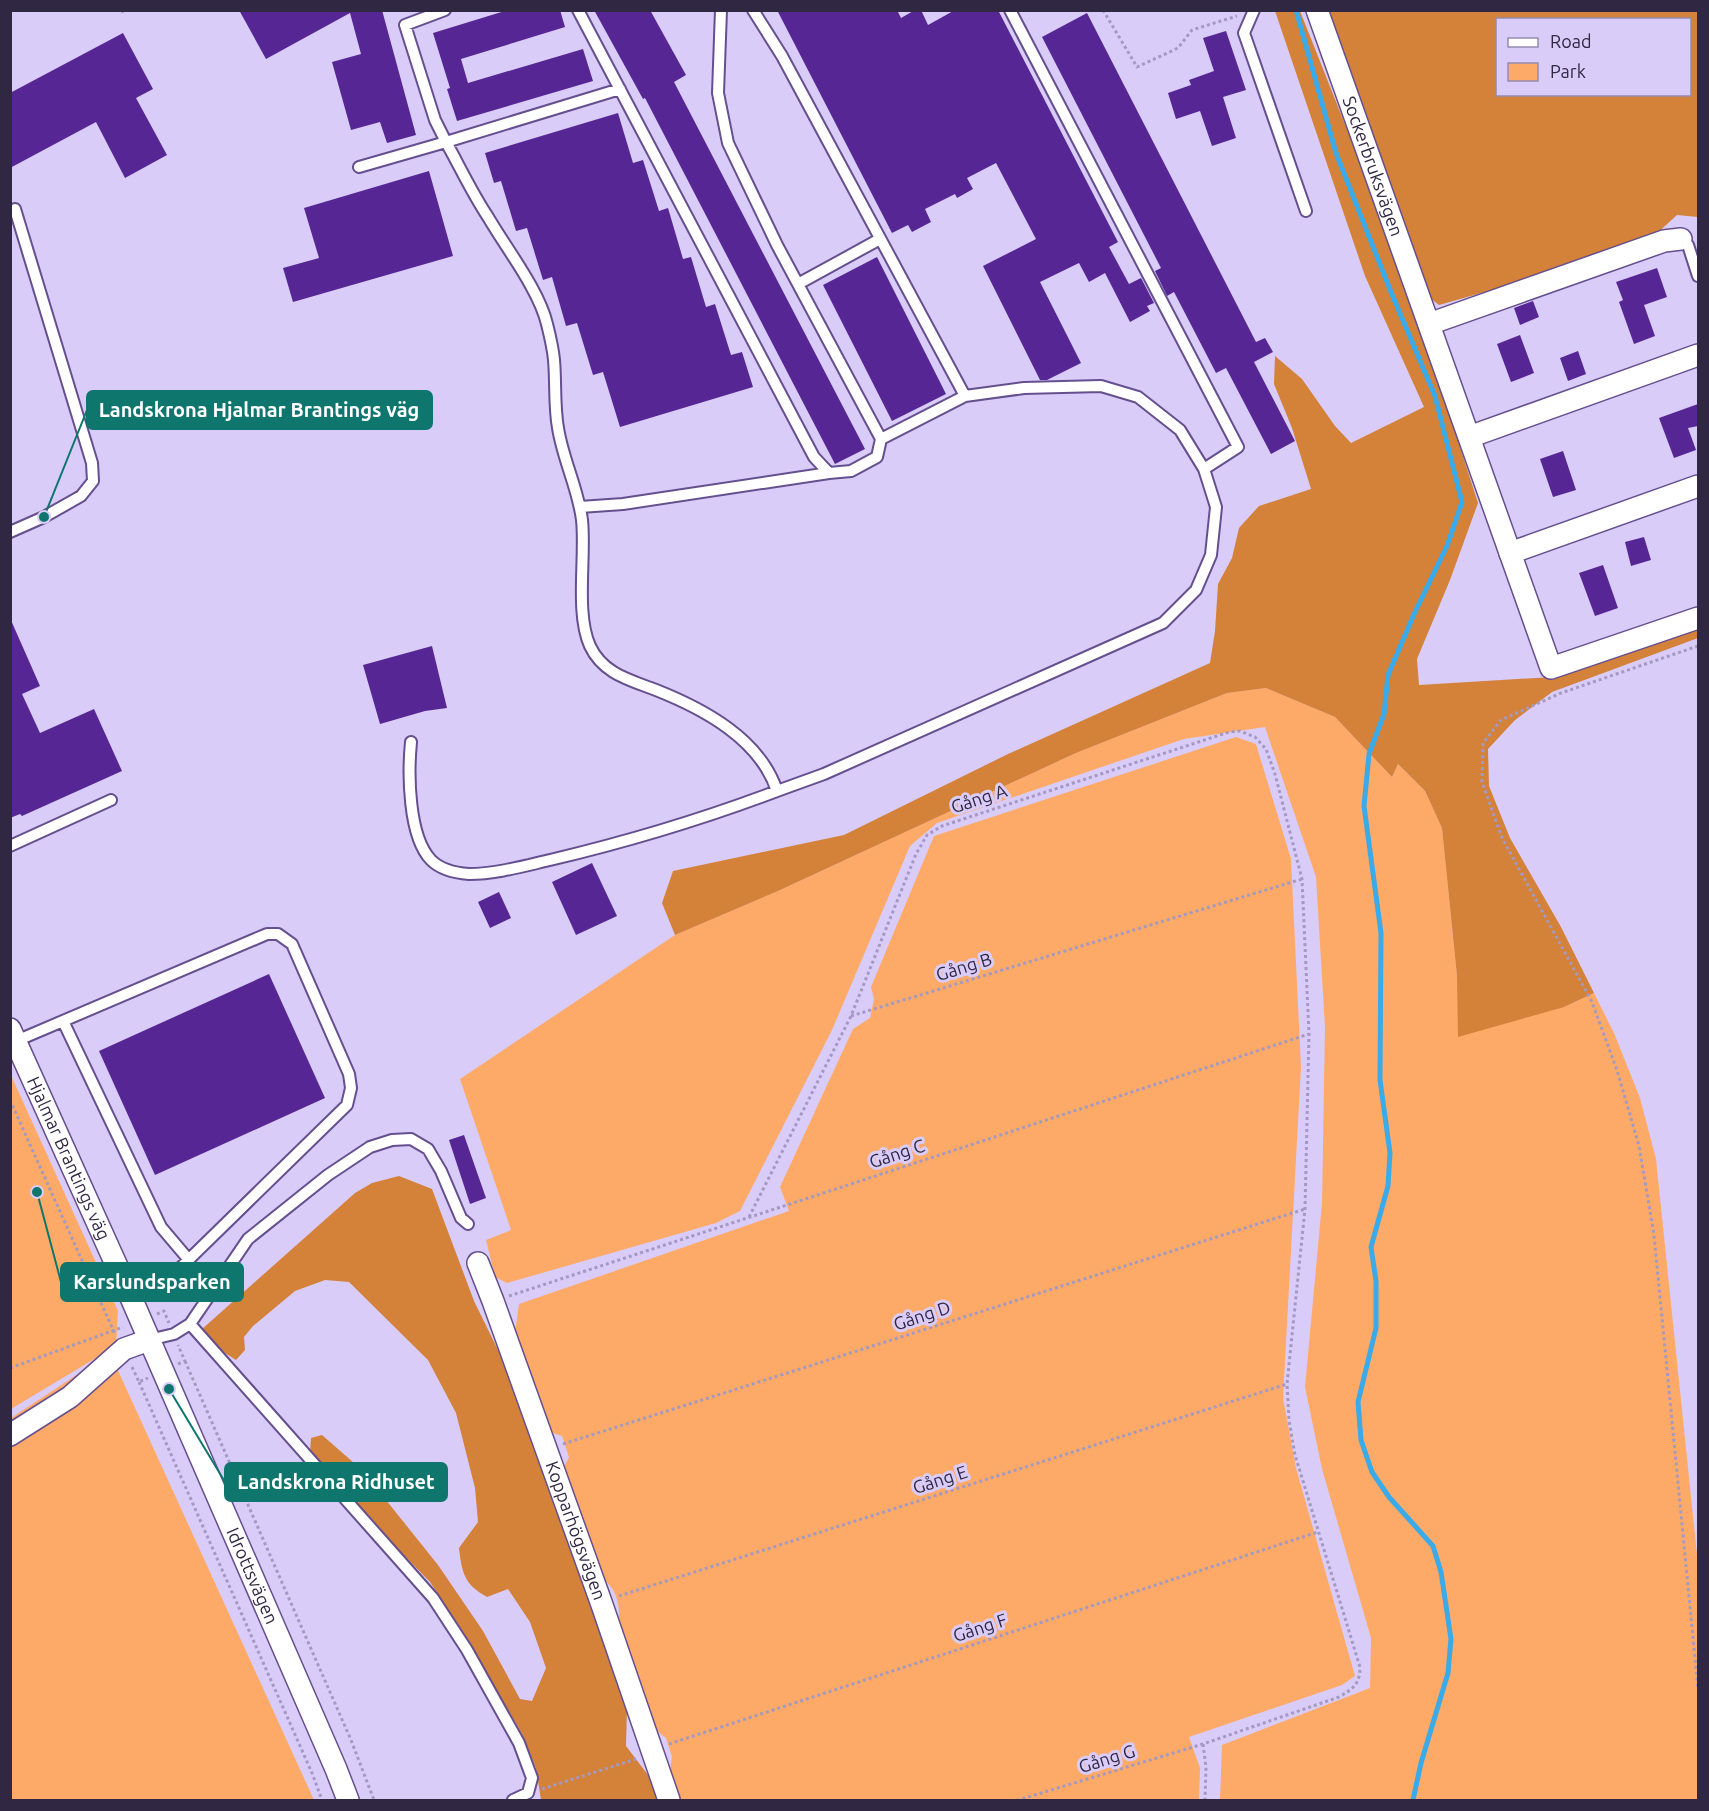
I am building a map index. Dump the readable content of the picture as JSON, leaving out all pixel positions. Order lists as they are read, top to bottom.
{
  "streets": {
    "street": [
      "Sockerbruksvägen",
      "Hjalmar Brantings väg",
      "Kopparhögsvägen",
      "Idrottsvägen"
    ],
    "path": [
      "Gång A",
      "Gång B",
      "Gång C",
      "Gång D",
      "Gång E",
      "Gång F",
      "Gång G"
    ]
  },
  "crossings": [
    ["Gång A", "Gång B"],
    ["Gång C", "Kopparhögsvägen"],
    ["Hjalmar Brantings väg", "Idrottsvägen"],
    ["Gång D", "Kopparhögsvägen"],
    ["Gång E", "Kopparhögsvägen"],
    ["Kopparhögsvägen", "Gång F"],
    ["Gång F", "Gång G"]
  ],
  "places": ["Landskrona Hjalmar Brantings väg", "Karslundsparken", "Landskrona Ridhuset"],
  "legend": ["Road", "Park"]
}
